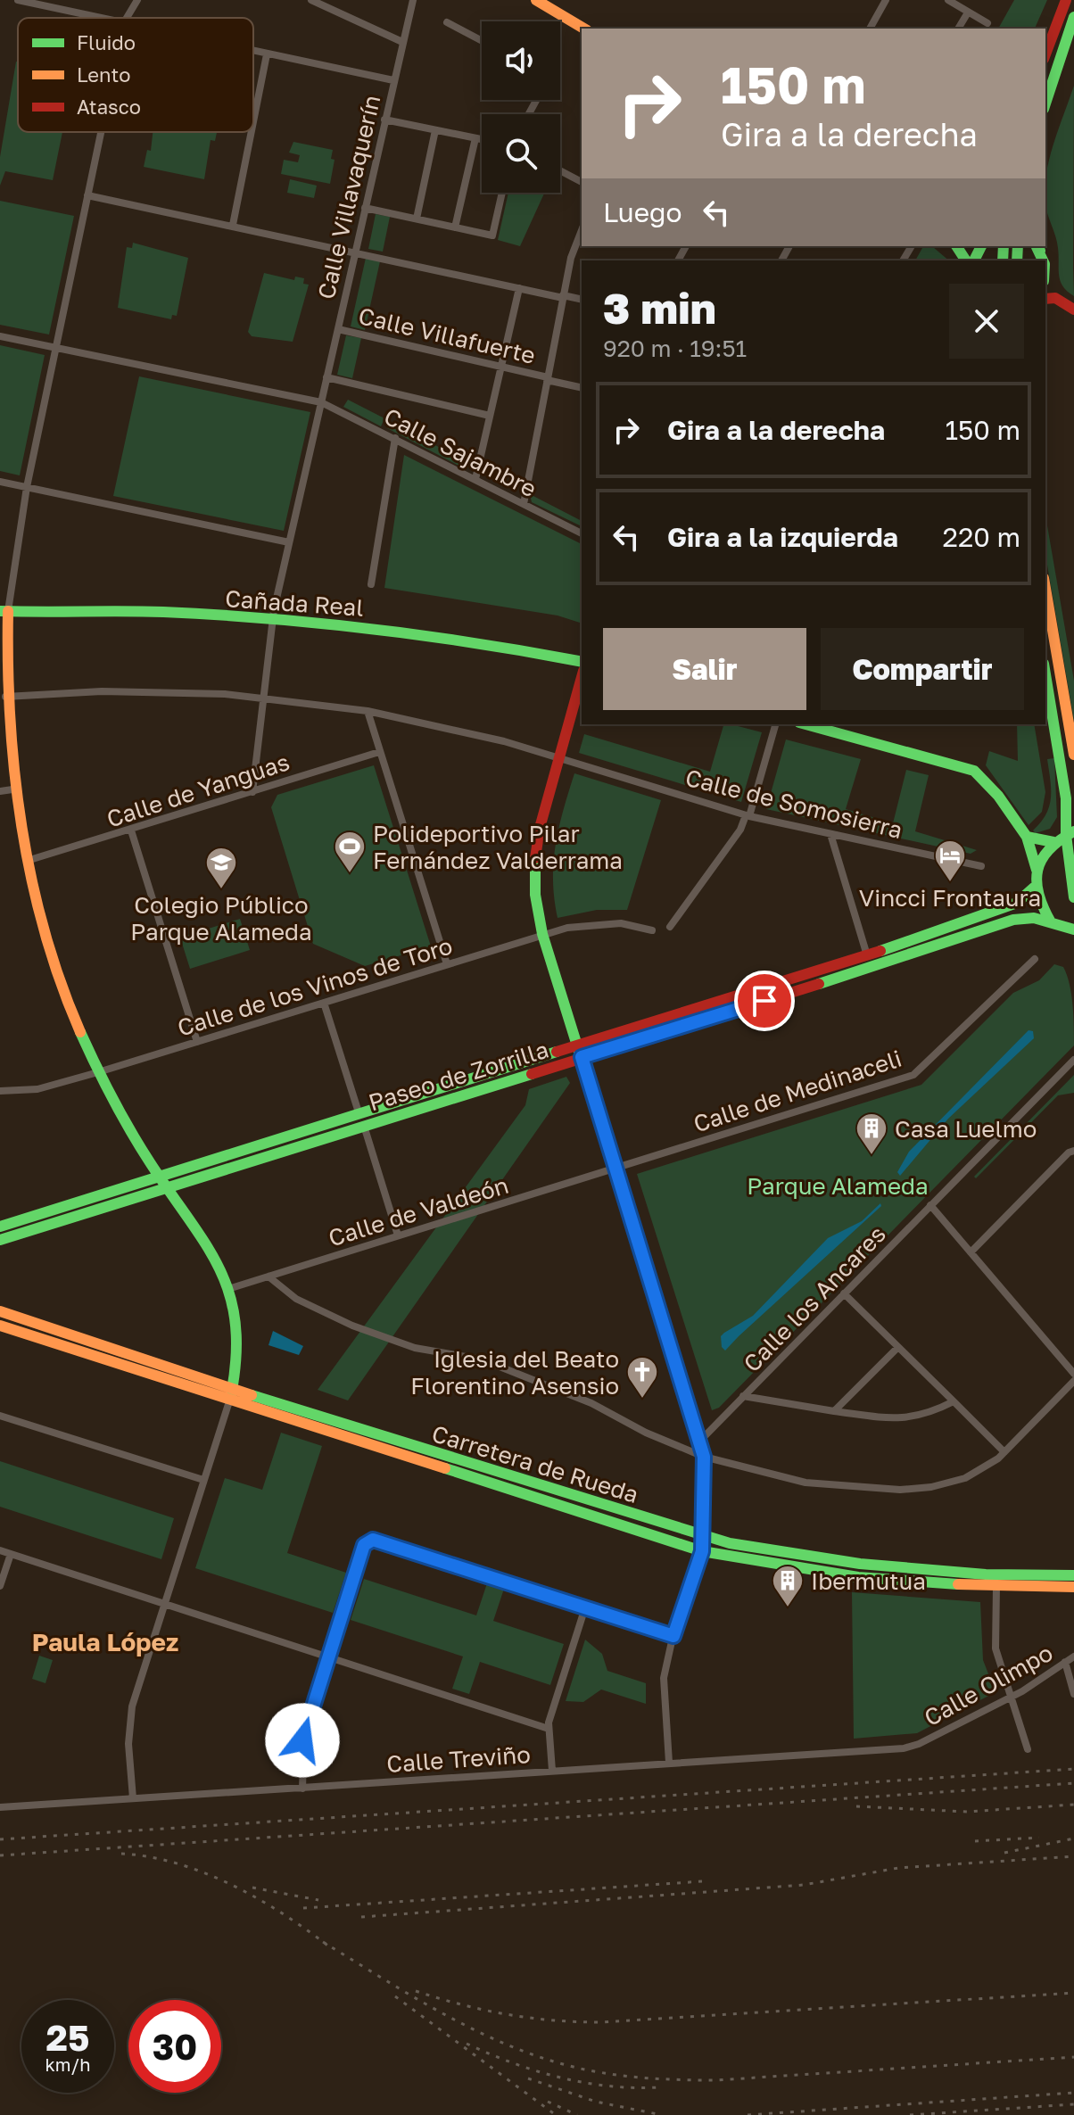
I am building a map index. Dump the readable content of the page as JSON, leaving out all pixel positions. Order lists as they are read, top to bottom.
{
  "streets": {
    "main road": ["Cañada Real", "Paseo de Zorrilla", "Carretera de Rueda"],
    "street": [
      "Calle Villavaquerín",
      "Calle Villafuerte",
      "Calle Sajambre",
      "Calle de Yanguas",
      "Calle de Somosierra",
      "Calle de los Vinos de Toro",
      "Calle de Medinaceli",
      "Calle de Valdeón",
      "Calle los Ancares",
      "Calle Olimpo",
      "Calle Treviño"
    ]
  },
  "crossings": [
    ["Calle Villavaquerín", "Calle Villafuerte"],
    ["Calle Villavaquerín", "Calle Sajambre"],
    ["Calle Villavaquerín", "Cañada Real"],
    ["Calle Villavaquerín", "Calle de Yanguas"],
    ["Calle Villavaquerín", "Calle de Somosierra"],
    ["Calle de Medinaceli", "Calle de Valdeón"],
    ["Calle Olimpo", "Calle Treviño"]
  ],
  "districts": ["Paula López"],
  "parks": ["Parque Alameda"],
  "places": {
    "sports": ["Polideportivo Pilar Fernández Valderrama"],
    "hotel": ["Vincci Frontaura"],
    "school or university": ["Colegio Público Parque Alameda"],
    "building": ["Casa Luelmo", "Ibermutua"],
    "church": ["Iglesia del Beato Florentino Asensio"]
  },
  "legend": ["Fluido", "Lento", "Atasco"],
  "page": {
    "turn": ["150 m", "Gira a la derecha"],
    "then": "Luego",
    "heading": ["3 min", "920 m · 19:51"],
    "list": [
      {
        "name": "Gira a la derecha",
        "value": "150 m"
      },
      {
        "name": "Gira a la izquierda",
        "value": "220 m"
      }
    ],
    "buttons": ["Salir", "Compartir"],
    "speed": "25 km/h",
    "limit": "30"
  }
}
